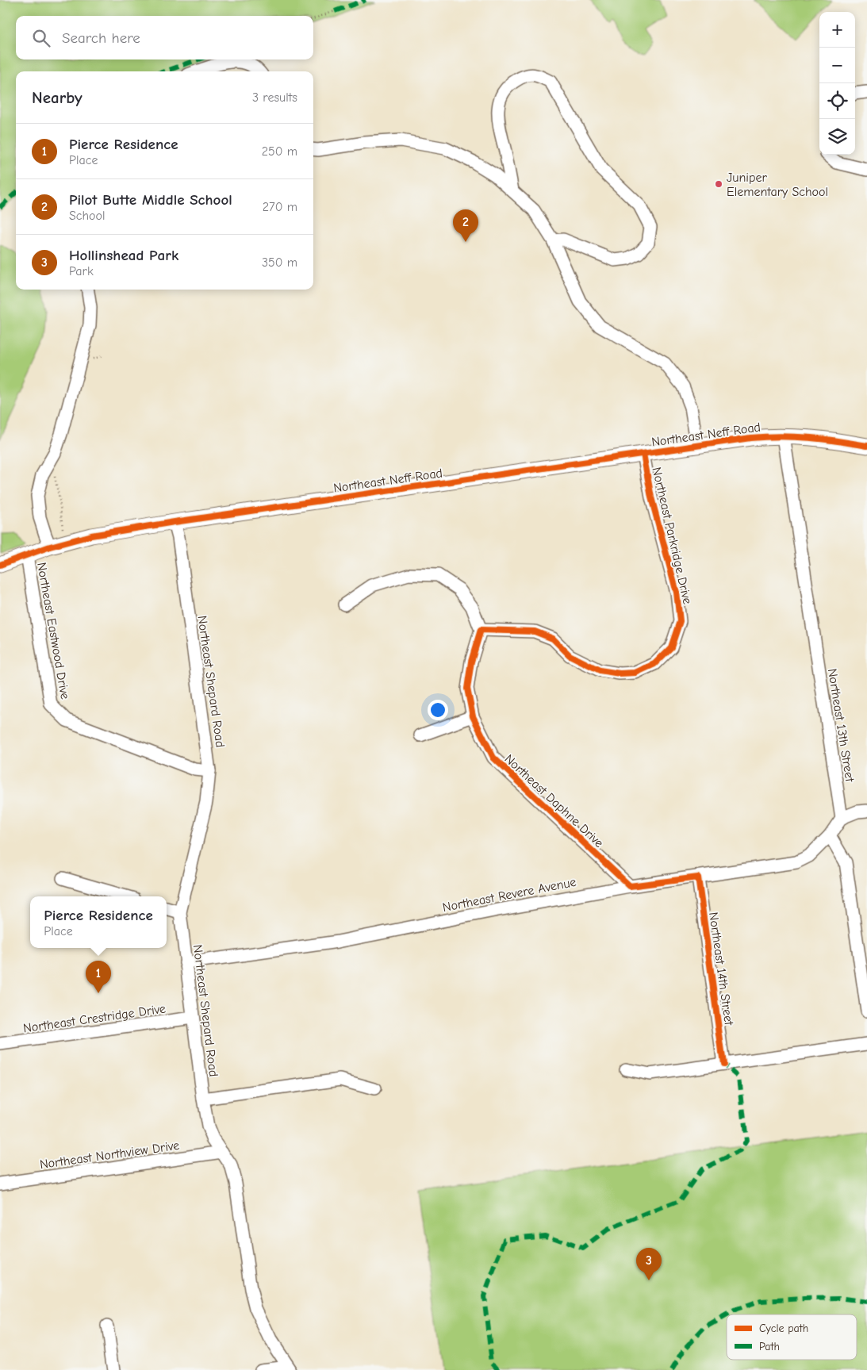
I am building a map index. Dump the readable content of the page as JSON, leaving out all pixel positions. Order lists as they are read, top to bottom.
{
  "streets": {
    "main road": ["Northeast Neff Road"],
    "street": [
      "Northeast Parkridge Drive",
      "Northeast Eastwood Drive",
      "Northeast Shepard Road",
      "Northeast 13th Street",
      "Northeast Daphne Drive",
      "Northeast Revere Avenue",
      "Northeast 14th Street",
      "Northeast Crestridge Drive",
      "Northeast Northview Drive"
    ]
  },
  "crossings": [
    ["Northeast Neff Road", "Northeast Parkridge Drive"],
    ["Northeast Neff Road", "Northeast Eastwood Drive"],
    ["Northeast Neff Road", "Northeast Shepard Road"],
    ["Northeast Neff Road", "Northeast 13th Street"],
    ["Northeast Parkridge Drive", "Northeast Daphne Drive"],
    ["Northeast Eastwood Drive", "Northeast Shepard Road"],
    ["Northeast Shepard Road", "Northeast Revere Avenue"],
    ["Northeast Shepard Road", "Northeast Crestridge Drive"],
    ["Northeast Shepard Road", "Northeast Northview Drive"],
    ["Northeast Daphne Drive", "Northeast Revere Avenue"],
    ["Northeast Revere Avenue", "Northeast 14th Street"]
  ],
  "places": ["Juniper Elementary School"],
  "legend": ["Cycle path", "Path"],
  "page": {
    "map_buttons": ["+", "−"],
    "search": "Search here",
    "heading": ["Nearby", "3 results"],
    "list": [
      {
        "mark": "1",
        "name": "Pierce Residence",
        "note": "Place",
        "value": "250 m"
      },
      {
        "mark": "2",
        "name": "Pilot Butte Middle School",
        "note": "School",
        "value": "270 m"
      },
      {
        "mark": "3",
        "name": "Hollinshead Park",
        "note": "Park",
        "value": "350 m"
      }
    ],
    "pins": ["2", "1", "3"],
    "popup": ["Pierce Residence", "Place"]
  }
}
